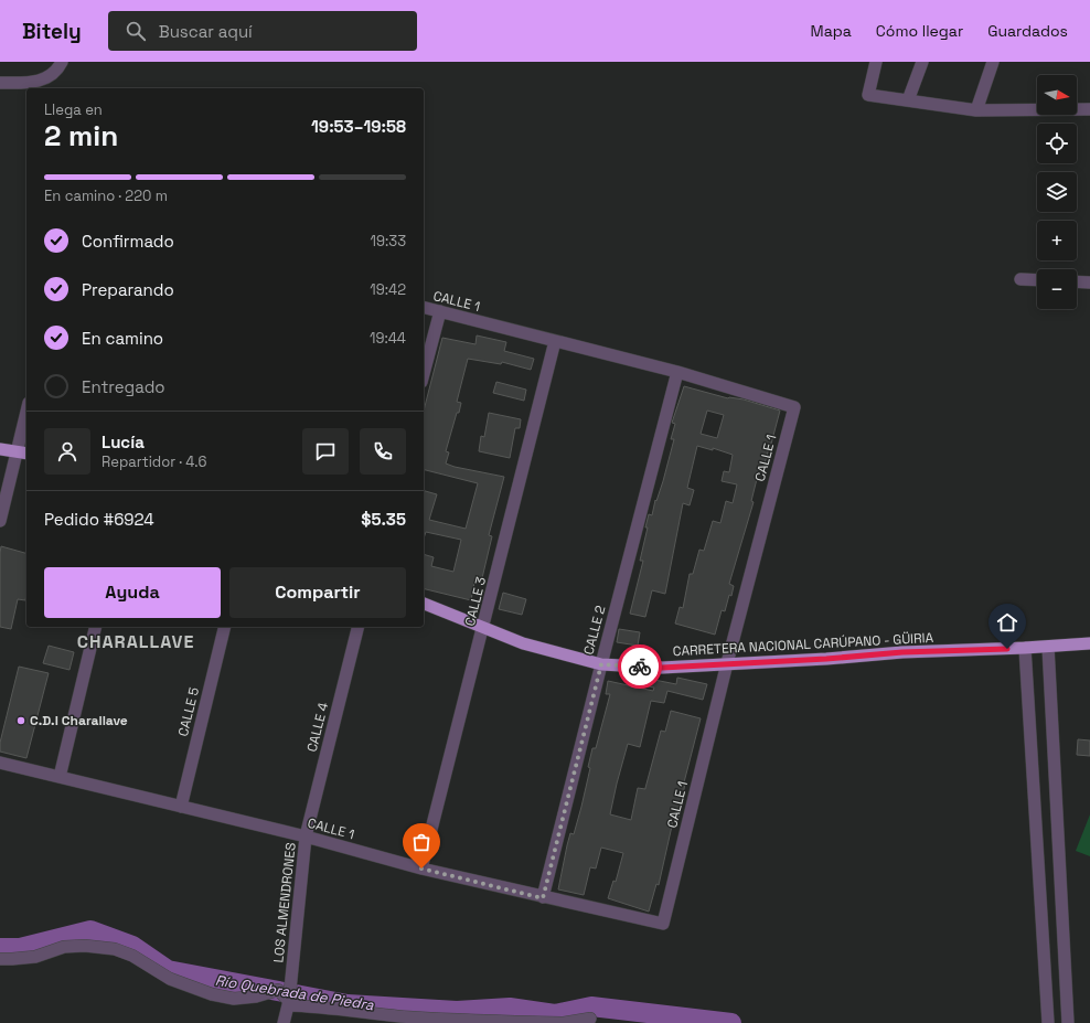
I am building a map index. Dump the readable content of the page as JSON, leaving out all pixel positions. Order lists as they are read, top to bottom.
{
  "streets": {
    "highway": ["CARRETERA NACIONAL CARÚPANO - GÜIRIA"],
    "street": [
      "CALLE 1",
      "CALLE 3",
      "CALLE 2",
      "CALLE 5",
      "CALLE 4",
      "LOS ALMENDRONES"
    ]
  },
  "crossings": [
    ["CALLE 1", "CALLE 3"],
    ["CALLE 1", "CALLE 2"],
    ["CALLE 1", "CARRETERA NACIONAL CARÚPANO - GÜIRIA"],
    ["CALLE 1", "CALLE 5"],
    ["CALLE 1", "CALLE 4"],
    ["CALLE 1", "LOS ALMENDRONES"],
    ["CALLE 3", "CARRETERA NACIONAL CARÚPANO - GÜIRIA"],
    ["CALLE 2", "CARRETERA NACIONAL CARÚPANO - GÜIRIA"],
    ["CALLE 4", "LOS ALMENDRONES"]
  ],
  "districts": ["CHARALLAVE"],
  "water": ["Río Quebrada de Piedra"],
  "places": ["C.D.I Charallave"],
  "north": "right",
  "page": {
    "header": "Bitely",
    "search": "Buscar aquí",
    "nav": ["Mapa", "Cómo llegar", "Guardados"],
    "map_buttons": ["+", "−"],
    "heading": ["2 min", "Llega en", "19:53–19:58"],
    "panel": [
      "Lucía",
      "Repartidor · 4.6",
      "Pedido #6924",
      "$5.35"
    ],
    "bar": "En camino · 220 m",
    "list": [
      ["Confirmado", "19:33"],
      ["Preparando", "19:42"],
      ["En camino", "19:44"],
      "Entregado"
    ],
    "buttons": ["Ayuda", "Compartir"]
  }
}
